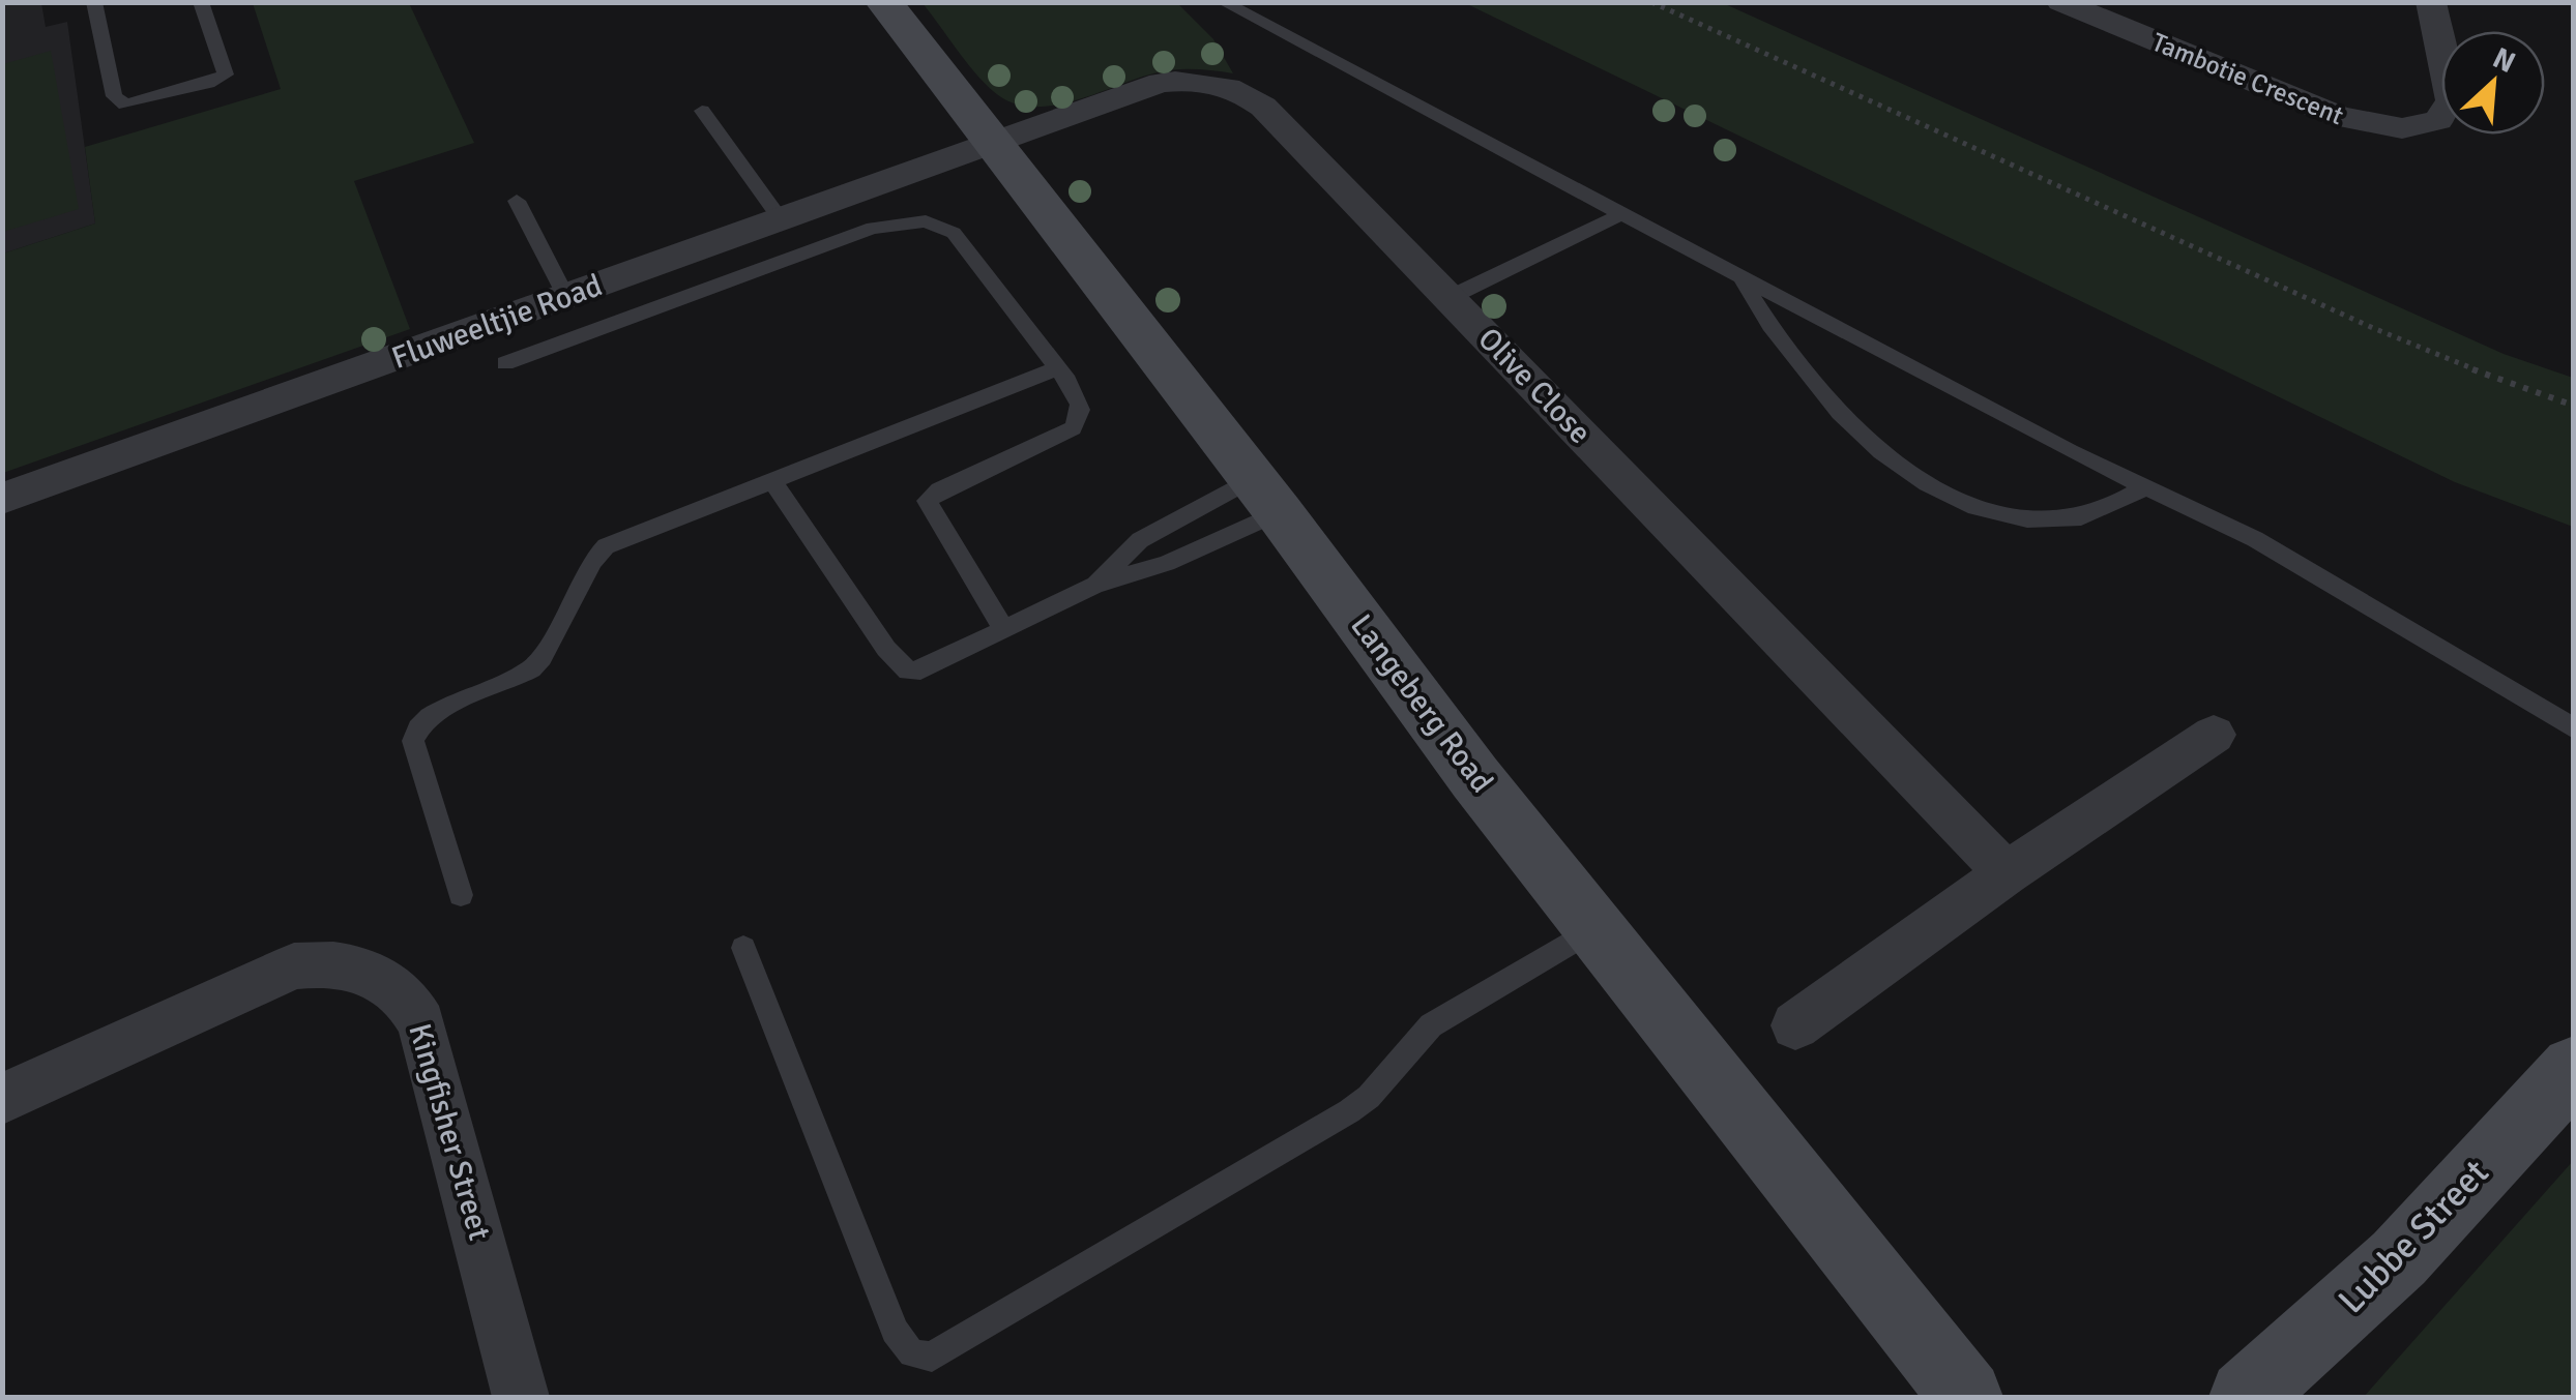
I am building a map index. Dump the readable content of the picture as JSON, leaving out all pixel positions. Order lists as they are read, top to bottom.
{
  "streets": {
    "main road": ["Langeberg Road", "Lubbe Street"],
    "street": [
      "Tambotie Crescent",
      "Fluweeltjie Road",
      "Olive Close",
      "Kingfisher Street"
    ]
  },
  "crossings": [
    ["Fluweeltjie Road", "Olive Close"],
    ["Fluweeltjie Road", "Langeberg Road"],
    ["Olive Close", "Langeberg Road"]
  ],
  "north": "top right"
}
